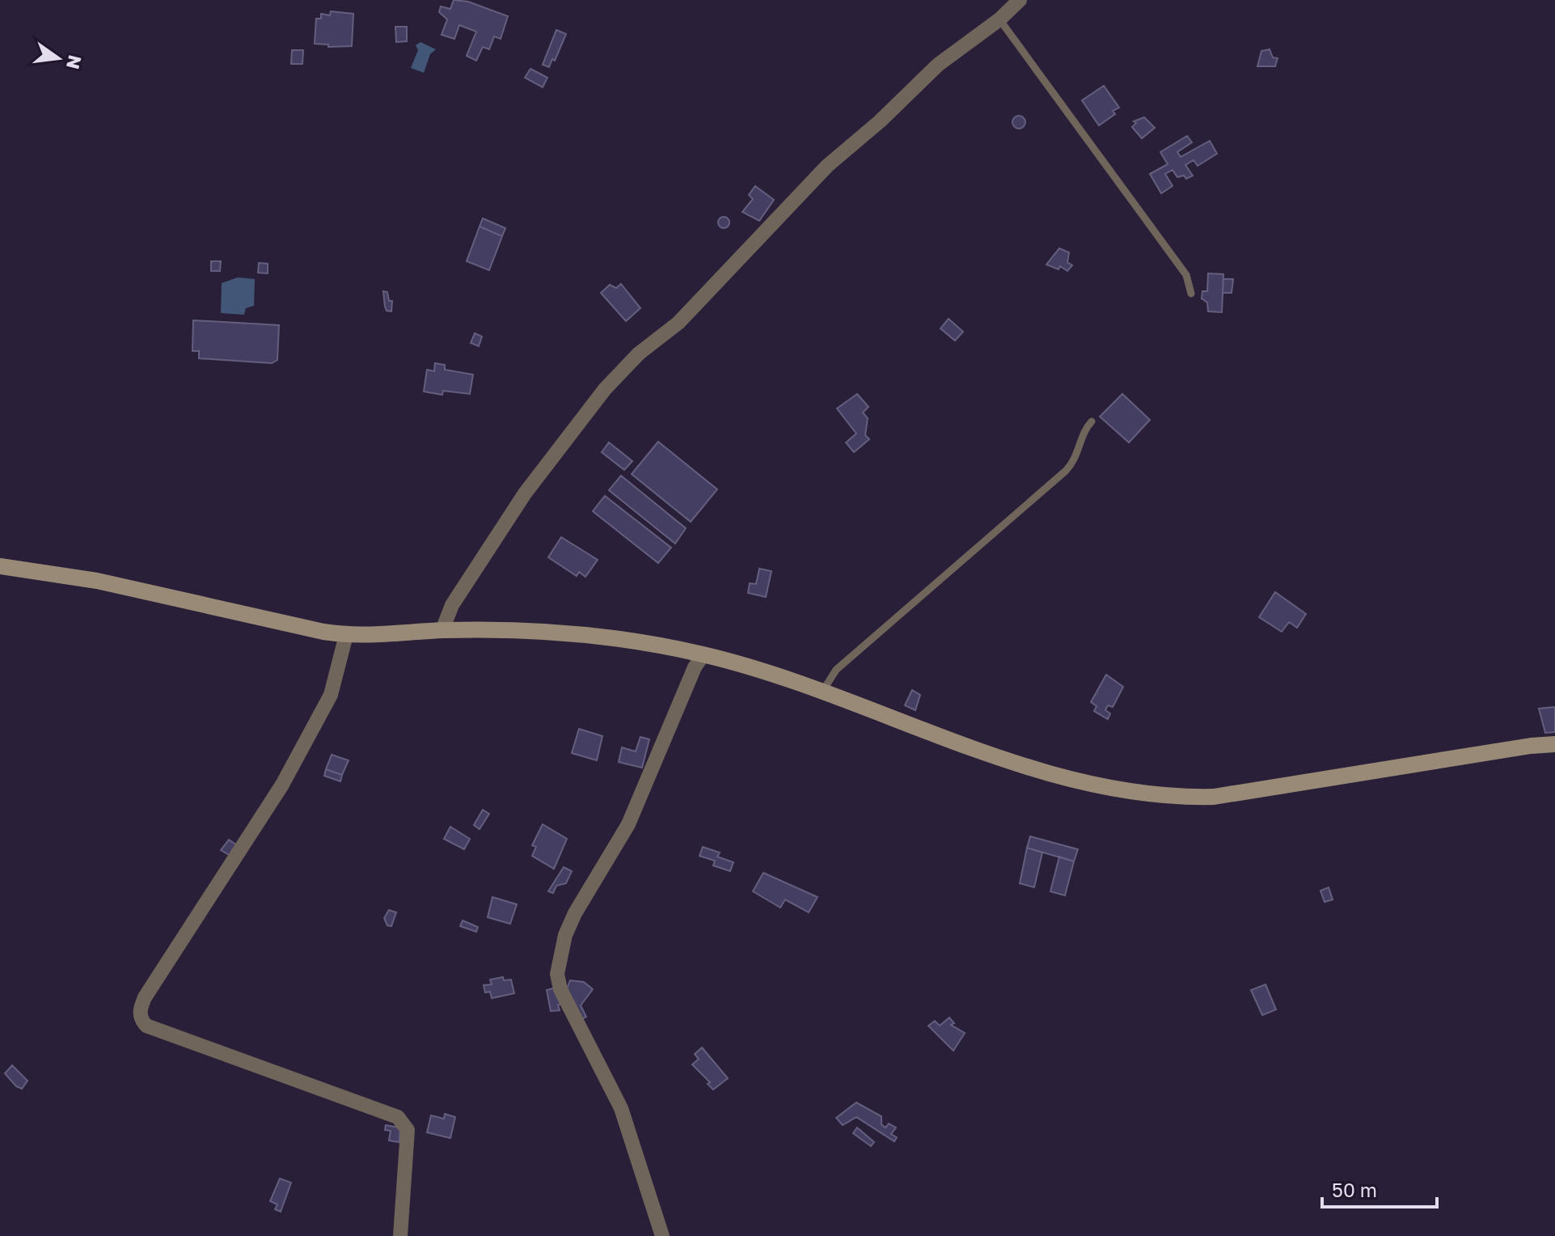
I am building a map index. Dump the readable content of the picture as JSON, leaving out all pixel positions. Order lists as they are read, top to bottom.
{
  "scale_bar": "50 m",
  "north": "right"
}
